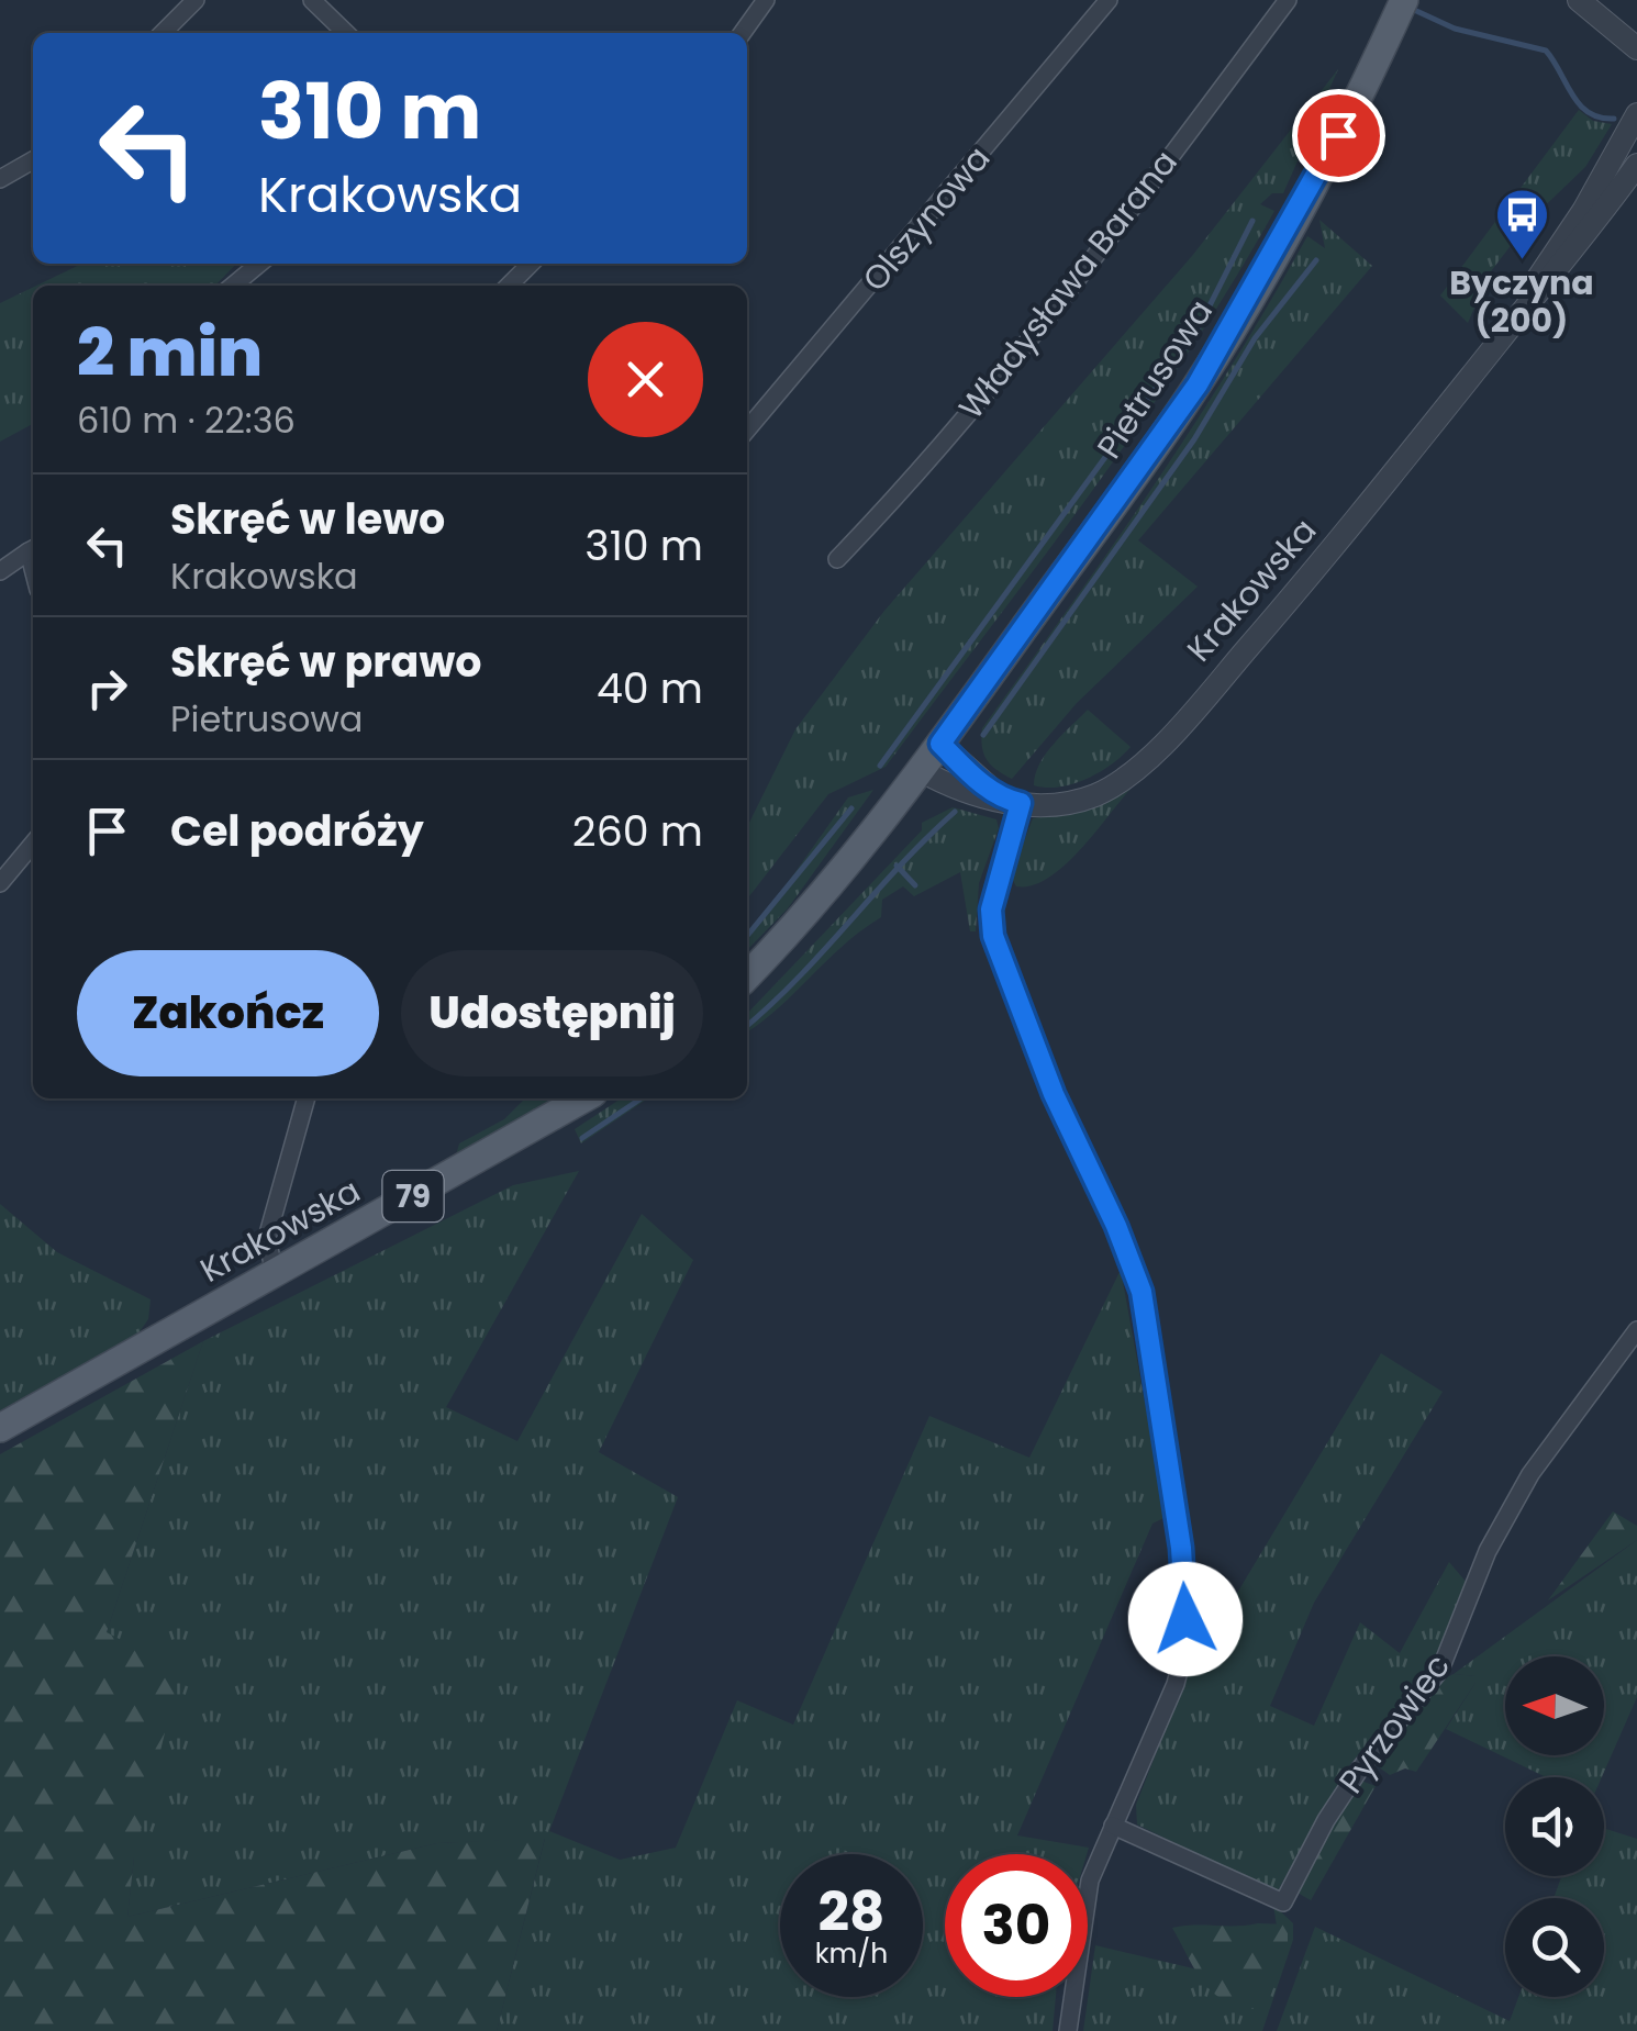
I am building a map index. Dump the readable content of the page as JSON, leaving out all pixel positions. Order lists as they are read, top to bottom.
{
  "streets": {
    "main road": ["Pietrusowa", "Krakowska", "79"],
    "street": ["Olszynowa", "Władysława Barana", "Pyrzowiec"]
  },
  "crossings": [
    ["Pietrusowa", "Krakowska"]
  ],
  "places": {
    "bus stop": ["Byczyna (200)"]
  },
  "north": "left",
  "page": {
    "turn": ["310 m", "Krakowska"],
    "heading": ["2 min", "610 m · 22:36"],
    "list": [
      {
        "name": "Skręć w lewo",
        "note": "Krakowska",
        "value": "310 m"
      },
      {
        "name": "Skręć w prawo",
        "note": "Pietrusowa",
        "value": "40 m"
      },
      {
        "name": "Cel podróży",
        "value": "260 m"
      }
    ],
    "buttons": ["Zakończ", "Udostępnij"],
    "speed": "28 km/h",
    "limit": "30"
  }
}
